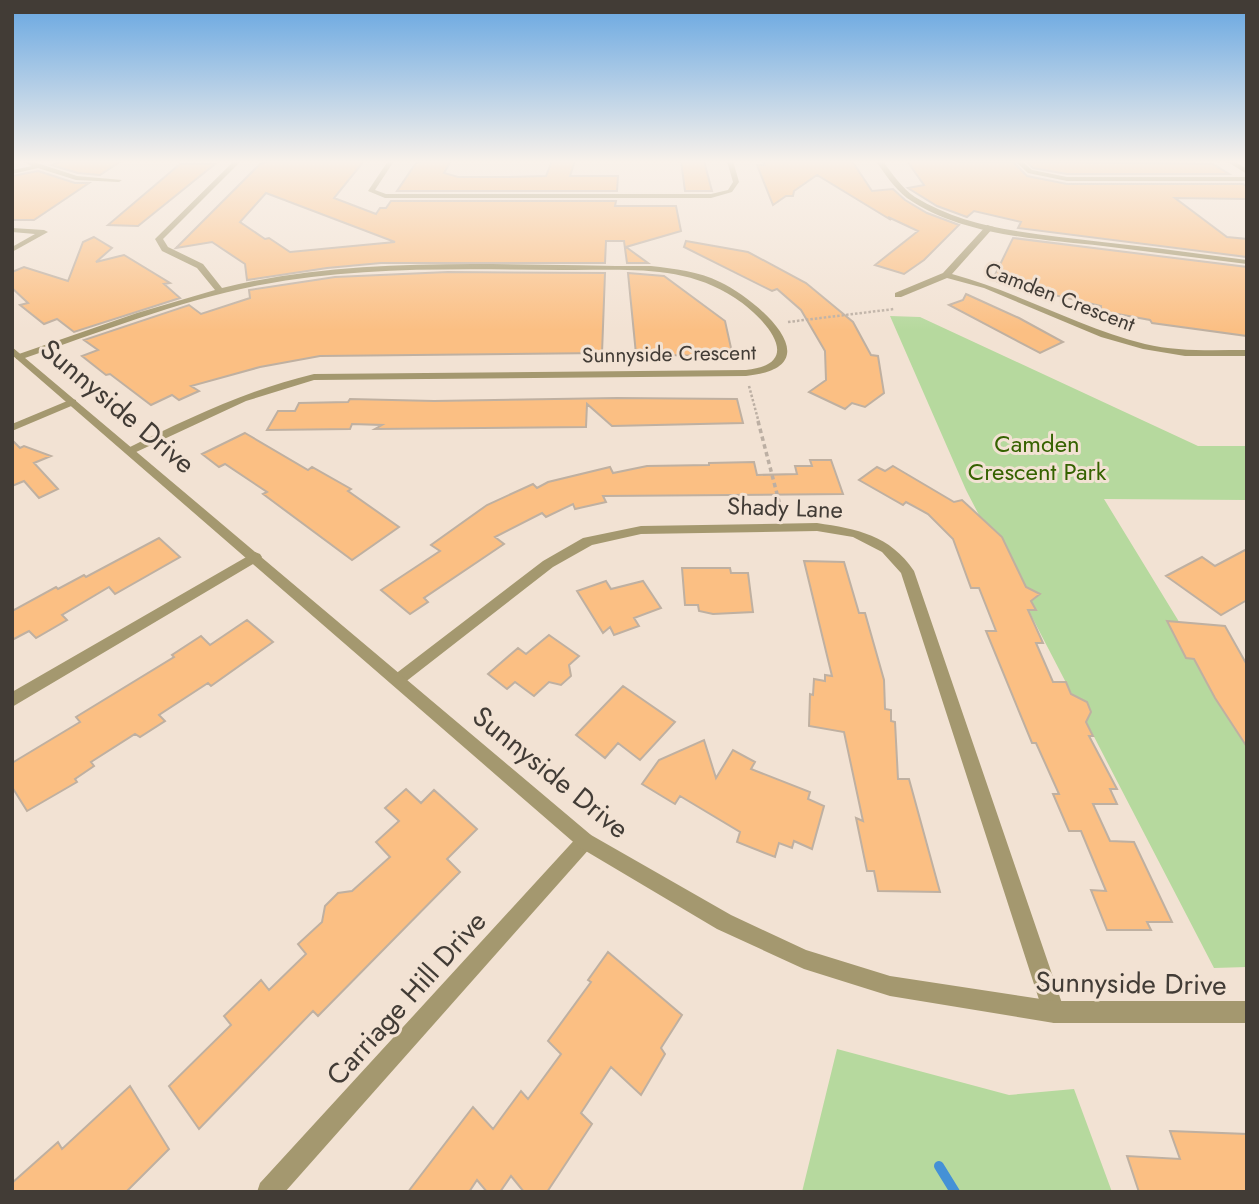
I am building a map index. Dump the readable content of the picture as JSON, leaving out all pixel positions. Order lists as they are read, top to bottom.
{
  "streets": {
    "street": [
      "Camden Crescent",
      "Sunnyside Crescent",
      "Sunnyside Drive",
      "Shady Lane",
      "Carriage Hill Drive"
    ]
  },
  "crossings": [
    ["Sunnyside Crescent", "Sunnyside Drive"],
    ["Sunnyside Drive", "Shady Lane"],
    ["Sunnyside Drive", "Carriage Hill Drive"]
  ],
  "parks": ["Camden Crescent Park"]
}
